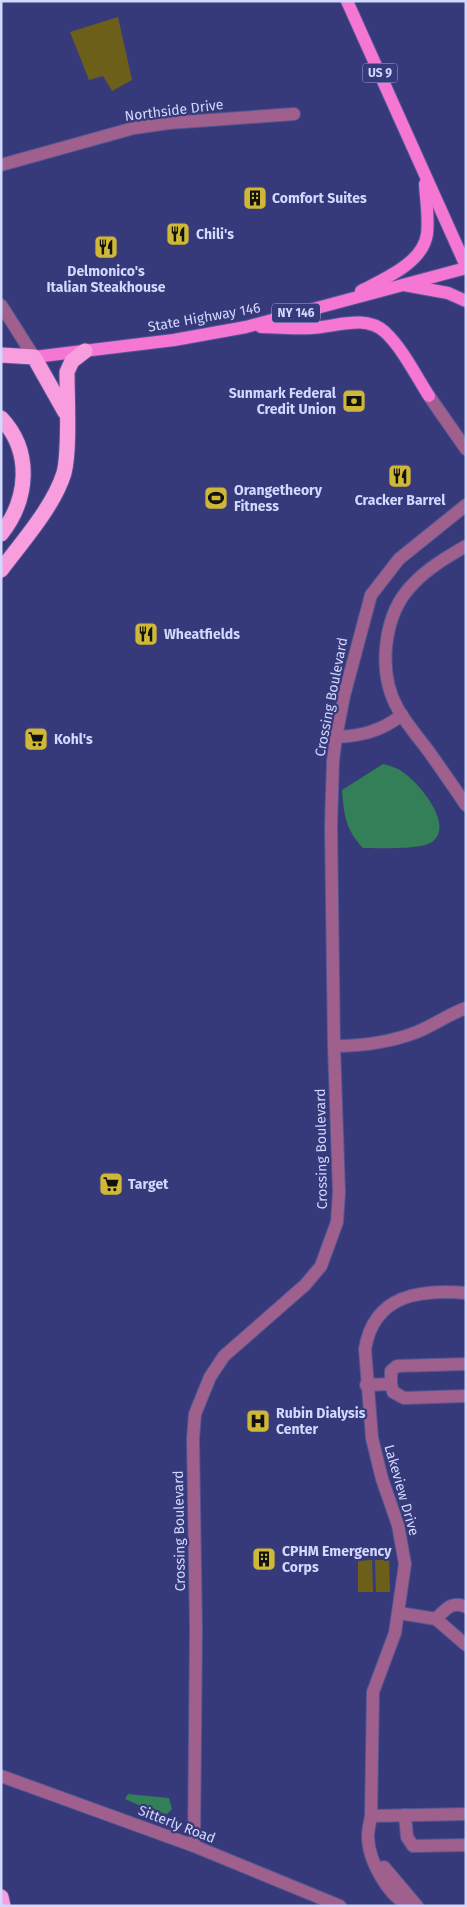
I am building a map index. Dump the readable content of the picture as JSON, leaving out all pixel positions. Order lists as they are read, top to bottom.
{
  "streets": {
    "main road": ["US 9", "NY 146", "State Highway 146"],
    "street": [
      "Northside Drive",
      "Crossing Boulevard",
      "Lakeview Drive",
      "Sitterly Road"
    ]
  },
  "crossings": [
    ["US 9", "State Highway 146"],
    ["Crossing Boulevard", "Sitterly Road"]
  ],
  "places": {
    "building": ["Comfort Suites", "CPHM Emergency Corps"],
    "restaurant": [
      "Chili's",
      "Delmonico's Italian Steakhouse",
      "Cracker Barrel",
      "Wheatfields"
    ],
    "bank": ["Sunmark Federal Credit Union"],
    "sports": ["Orangetheory Fitness"],
    "supermarket": ["Kohl's", "Target"],
    "hospital": ["Rubin Dialysis Center"]
  }
}
